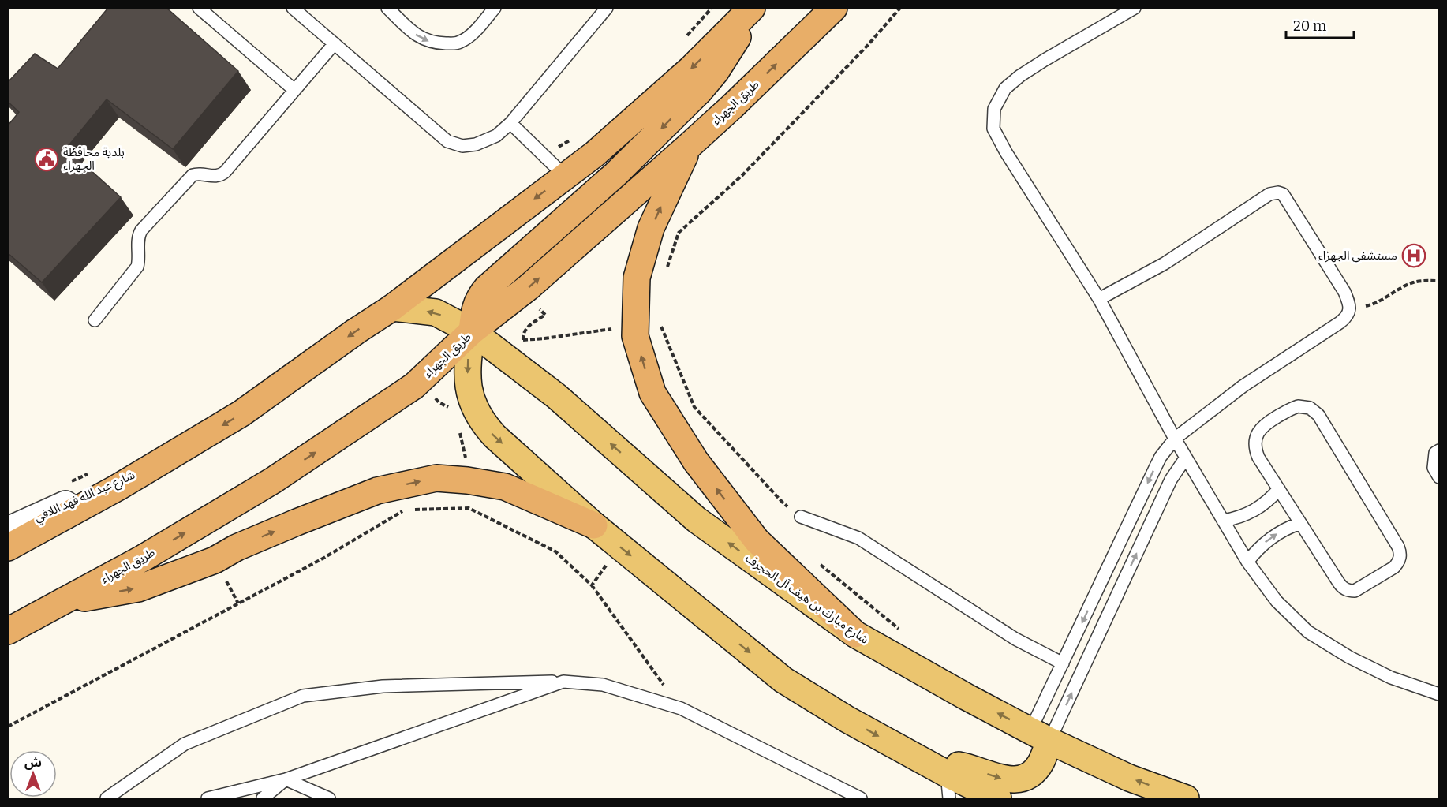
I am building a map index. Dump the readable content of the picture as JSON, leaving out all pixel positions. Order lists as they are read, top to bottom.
{
  "streets": {
    "highway": ["طريق الجهراء"],
    "main road": ["شارع مبارك بن هيف آل الحجرف"],
    "street": ["شارع عبد الله فهد اللافي"]
  },
  "crossings": [
    ["طريق الجهراء", "شارع مبارك بن هيف آل الحجرف"]
  ],
  "places": {
    "public building": ["بلدية محافظة الجهراء"],
    "hospital": ["مستشفى الجهراء"]
  },
  "scale_bar": "20 m",
  "north": "top"
}
